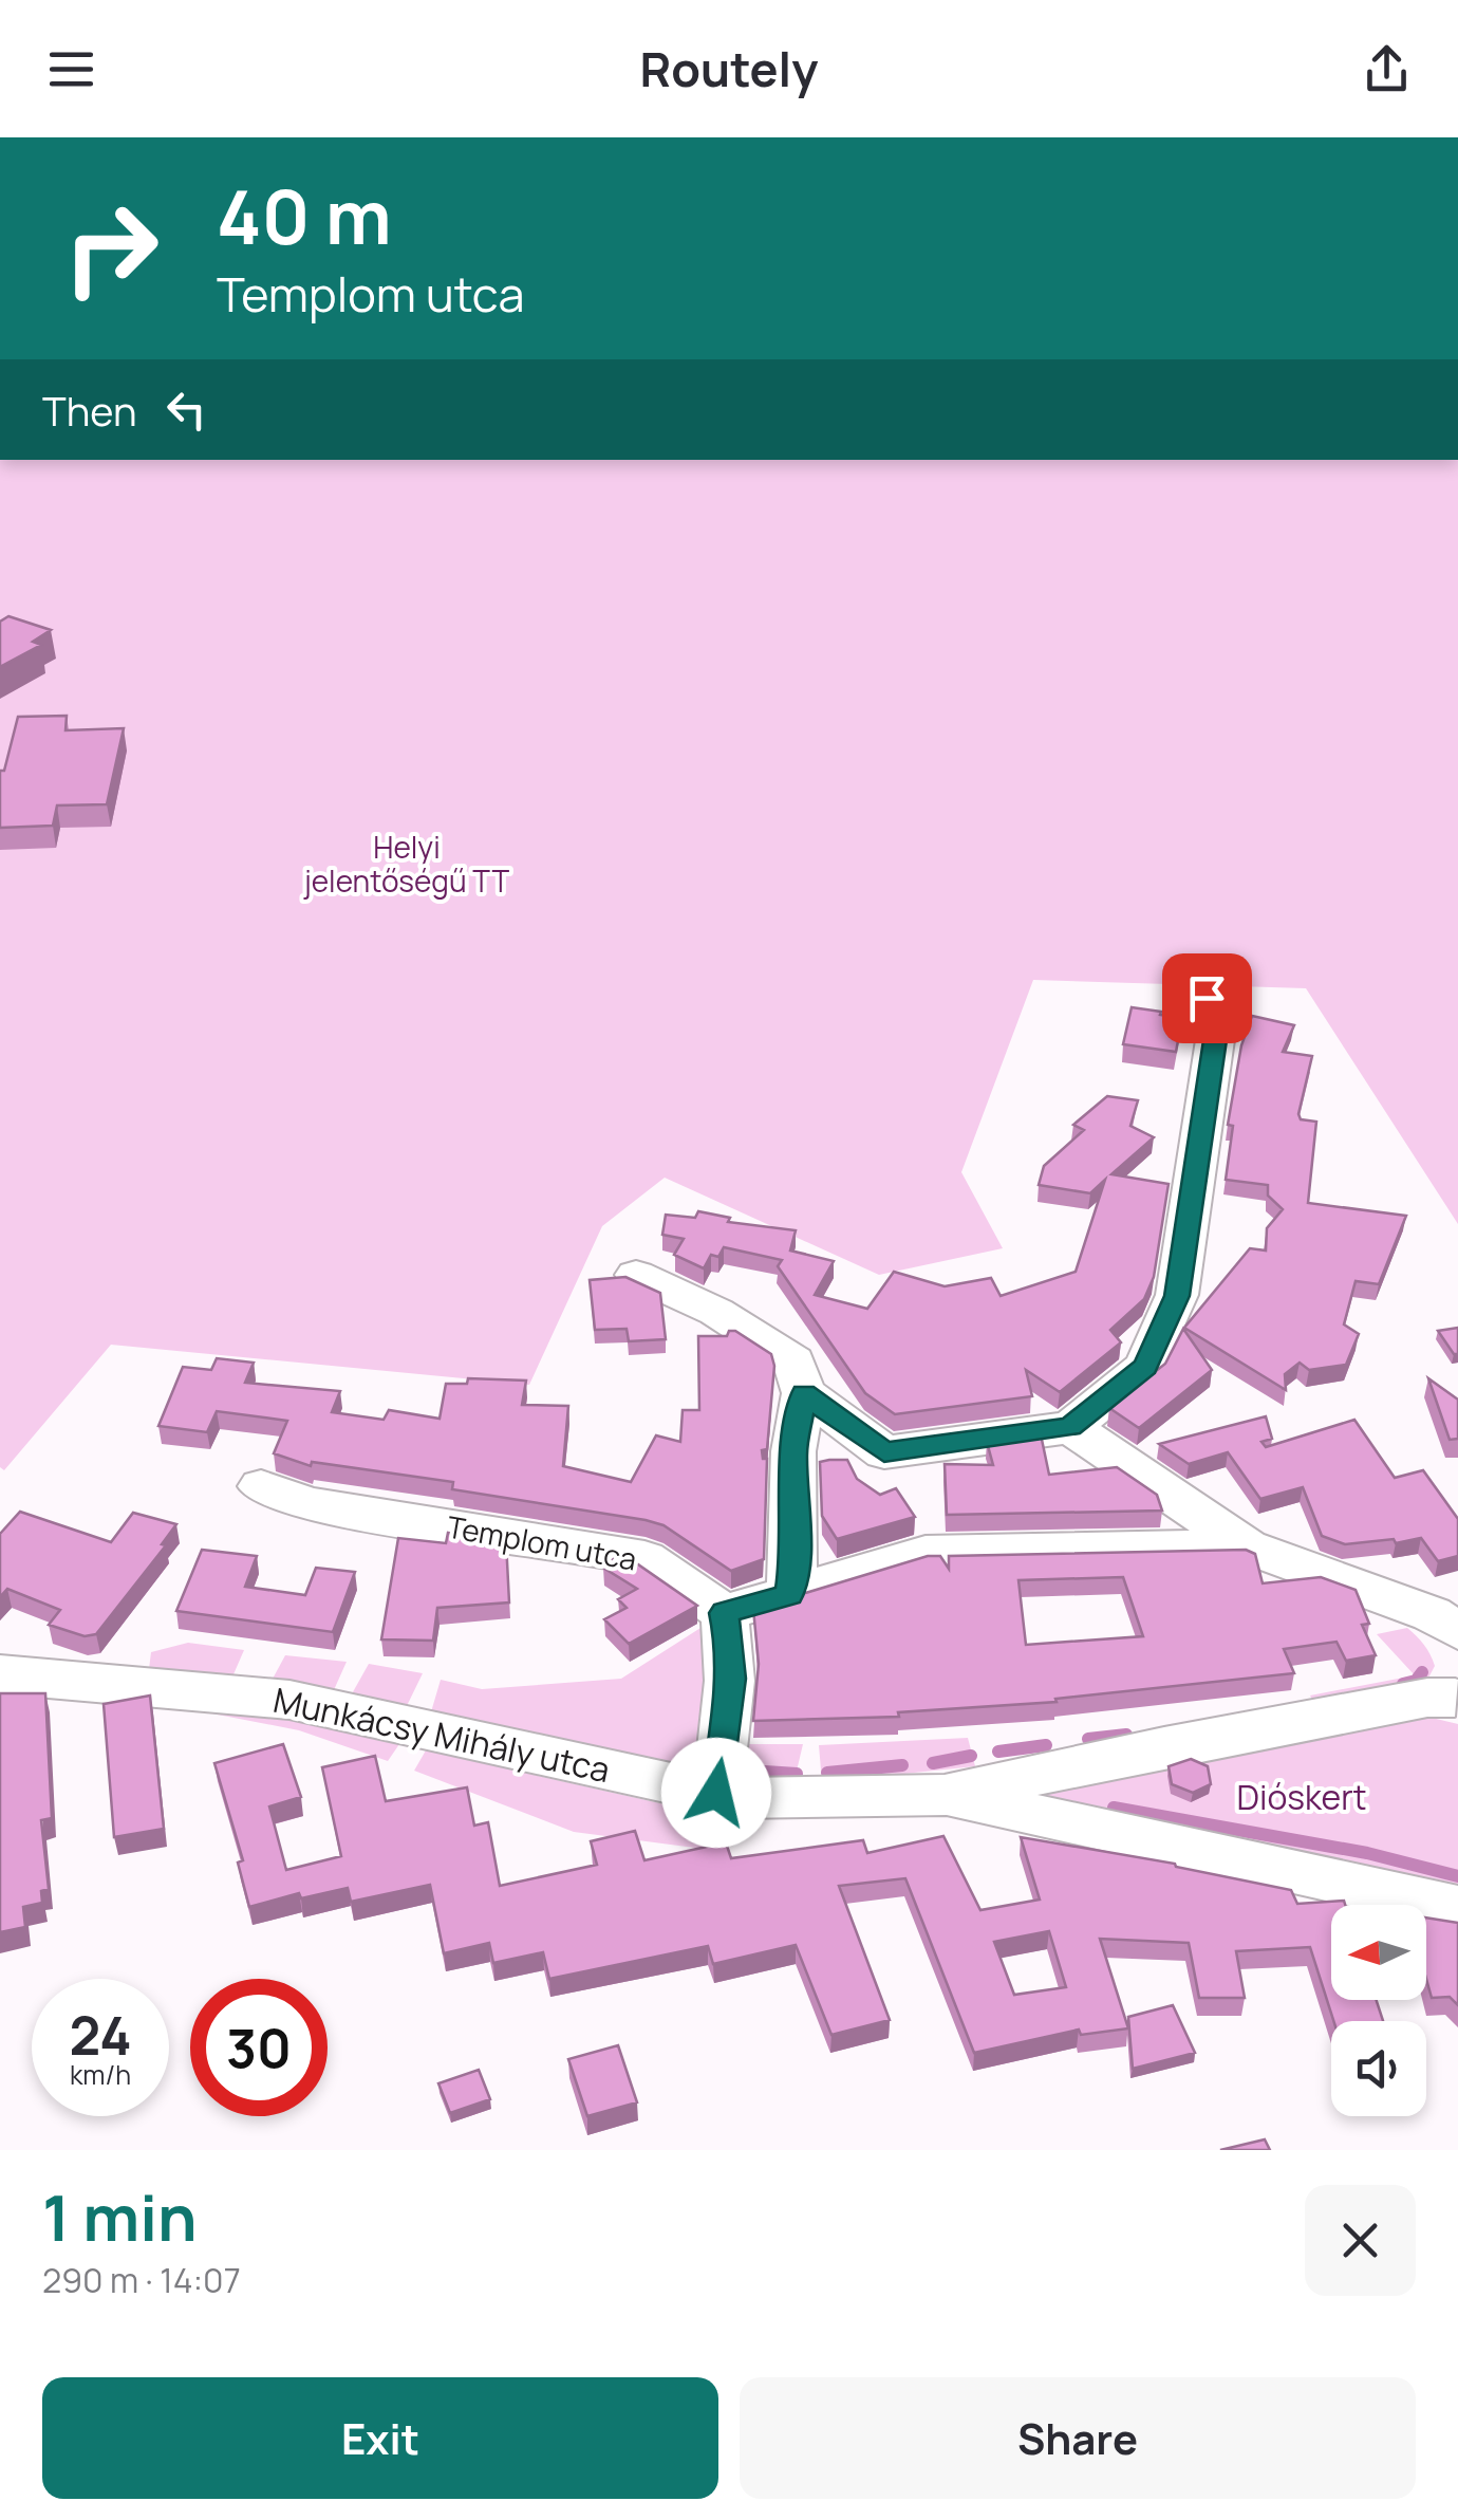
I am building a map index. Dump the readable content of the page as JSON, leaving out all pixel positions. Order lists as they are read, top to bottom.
{
  "streets": {
    "street": ["Templom utca", "Munkácsy Mihály utca"]
  },
  "parks": ["Helyi jelentőségű TT", "Dióskert"],
  "north": "left",
  "page": {
    "header": "Routely",
    "turn": ["40 m", "Templom utca"],
    "then": "Then",
    "speed": "24 km/h",
    "limit": "30",
    "heading": ["1 min", "290 m · 14:07"],
    "buttons": ["Exit", "Share"]
  }
}
